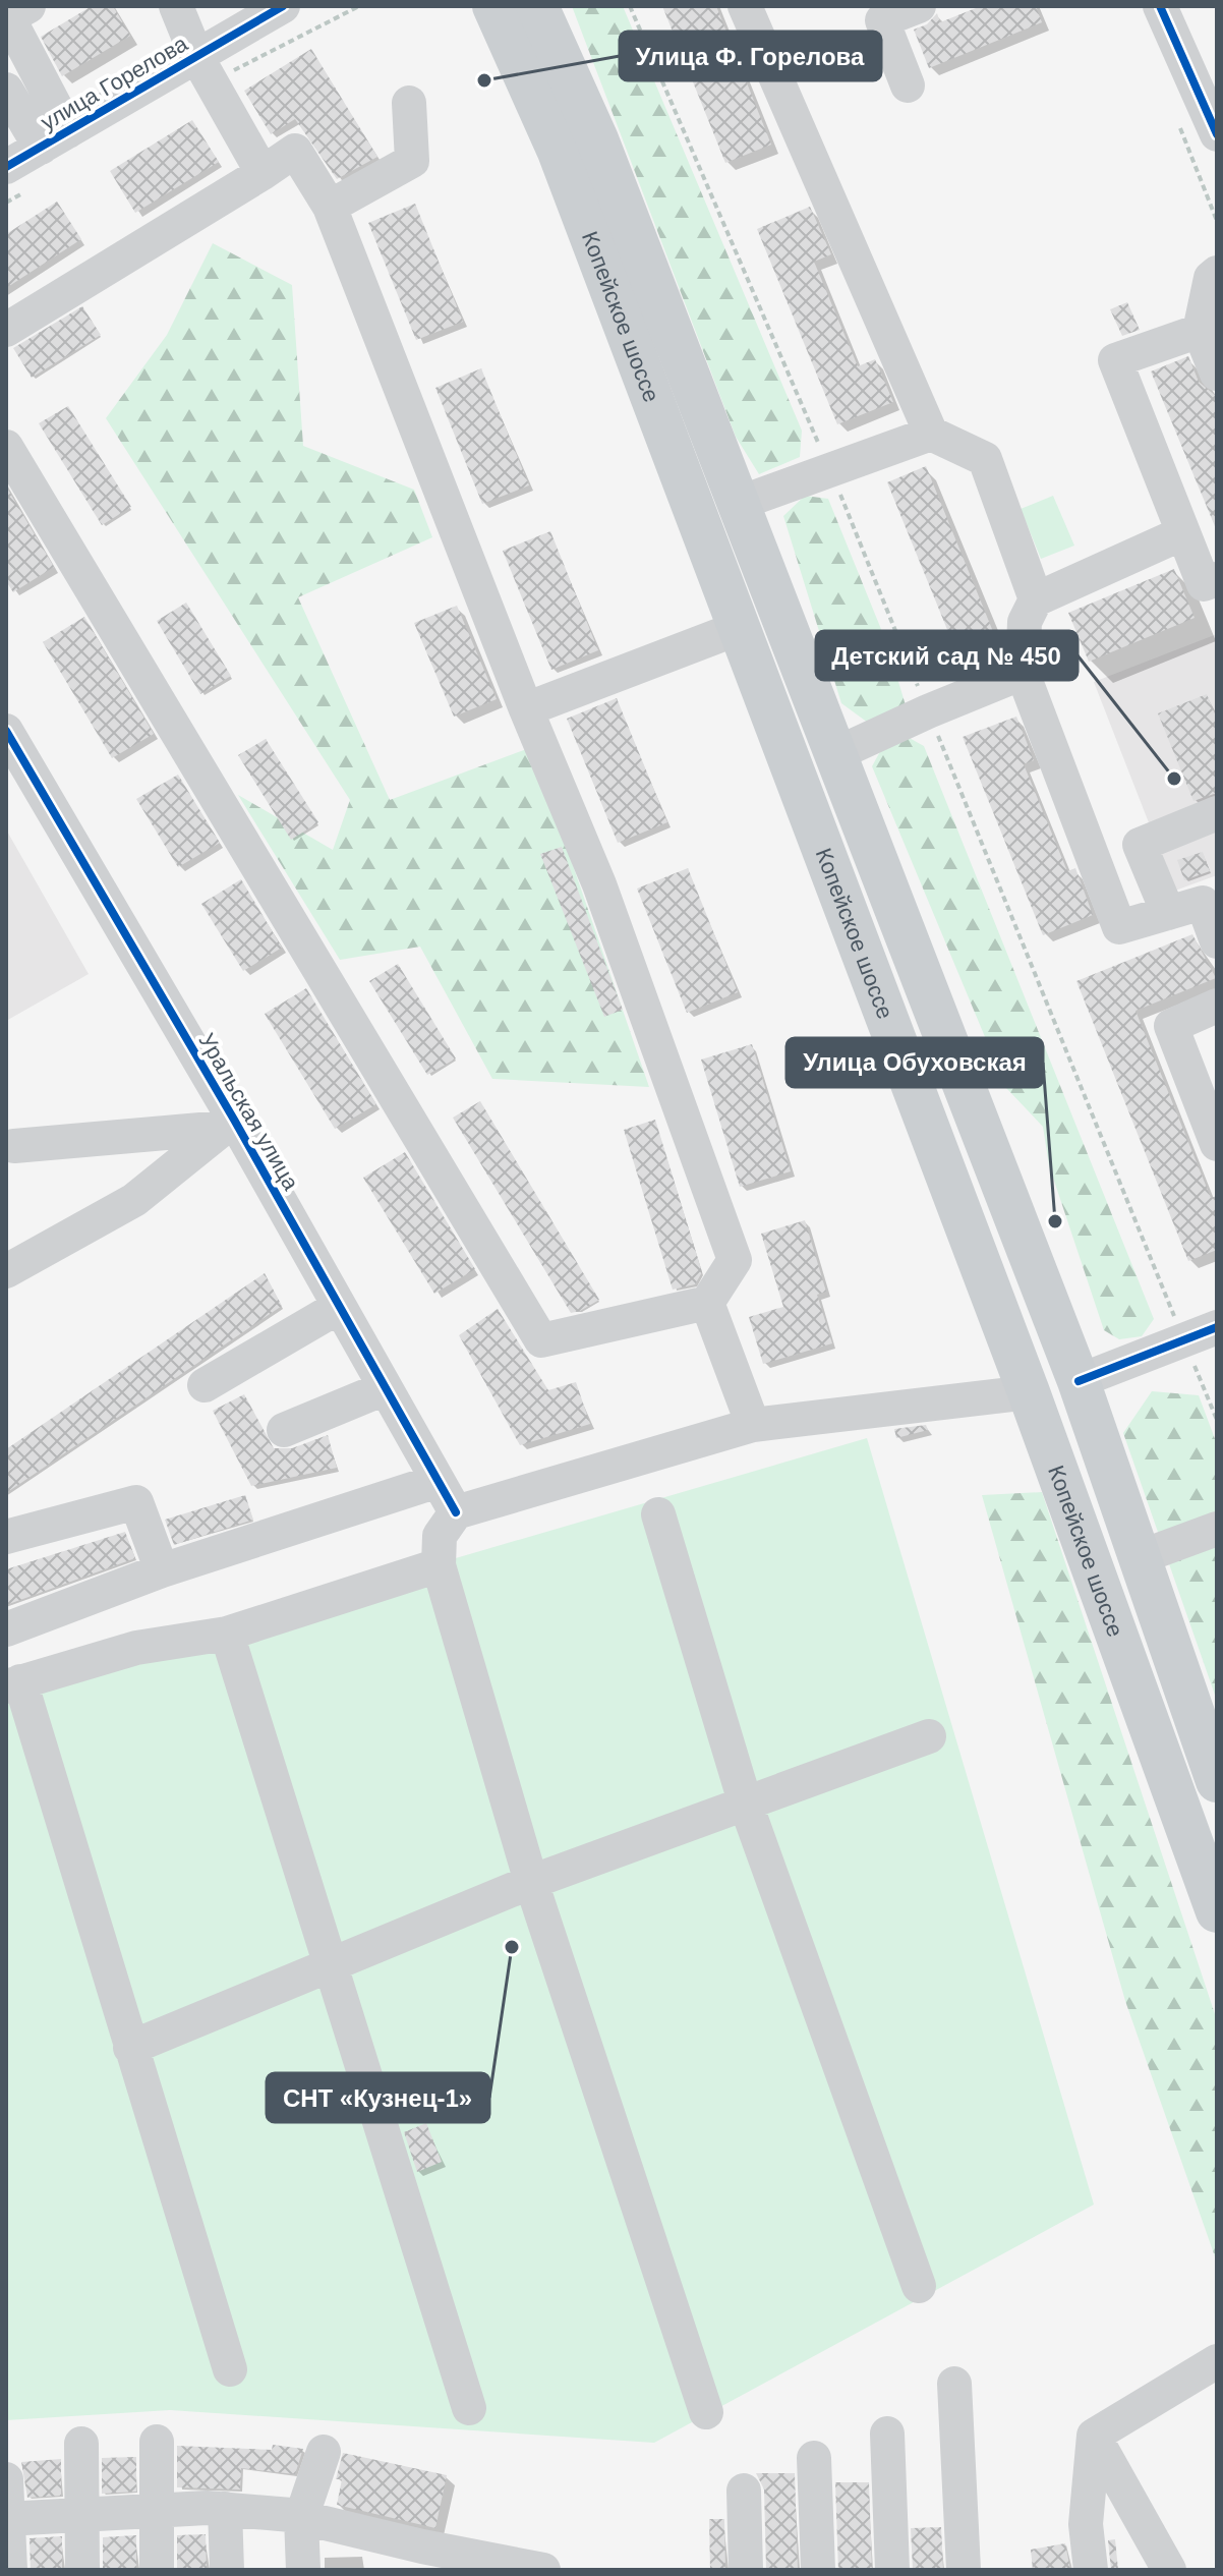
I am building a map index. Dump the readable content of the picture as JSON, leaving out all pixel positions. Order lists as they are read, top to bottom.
{
  "streets": {
    "main road": ["Копейское шоссе"],
    "street": ["улица Горелова", "Уральская улица"]
  },
  "places": [
    "Улица Ф. Горелова",
    "Детский сад № 450",
    "Улица Обуховская",
    "СНТ «Кузнец-1»"
  ]
}
